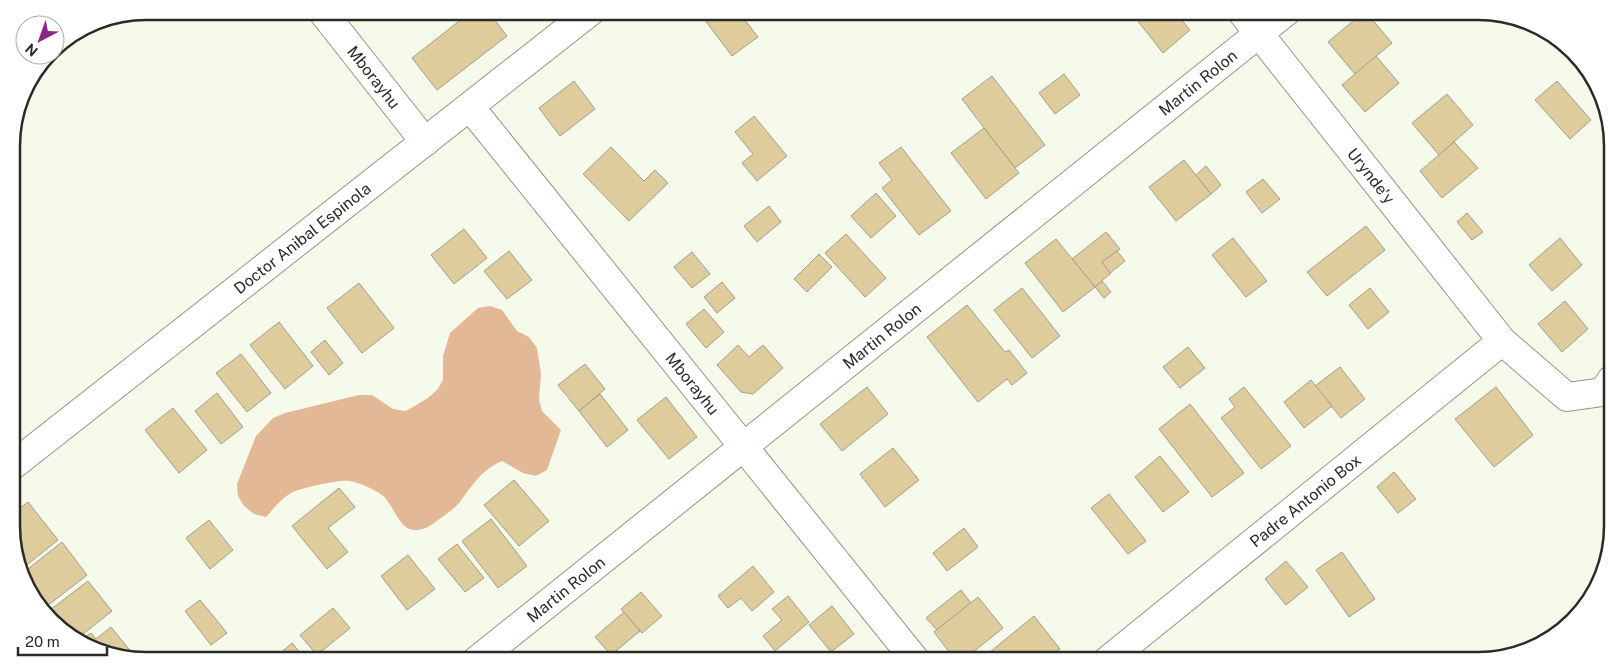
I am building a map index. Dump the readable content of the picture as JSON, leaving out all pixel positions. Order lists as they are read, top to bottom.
{
  "streets": {
    "street": [
      "Mborayhu",
      "Martin Rolon",
      "Urynde'y",
      "Doctor Anibal Espinola",
      "Padre Antonio Box"
    ]
  },
  "crossings": [
    ["Mborayhu", "Martin Rolon"],
    ["Mborayhu", "Doctor Anibal Espinola"],
    ["Martin Rolon", "Urynde'y"],
    ["Urynde'y", "Padre Antonio Box"]
  ],
  "scale_bar": "20 m",
  "north": "bottom left"
}
